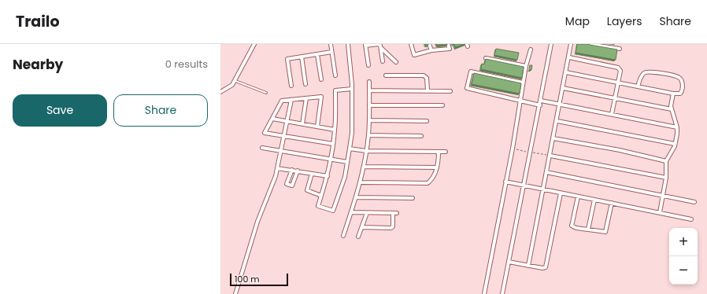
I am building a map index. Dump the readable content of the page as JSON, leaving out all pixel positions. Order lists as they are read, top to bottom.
{
  "scale_bar": "100 m",
  "page": {
    "header": "Trailo",
    "nav": ["Map", "Layers", "Share"],
    "heading": ["Nearby", "0 results"],
    "buttons": ["Save", "Share"],
    "map_buttons": ["+", "−"],
    "scale": "100 m"
  }
}
